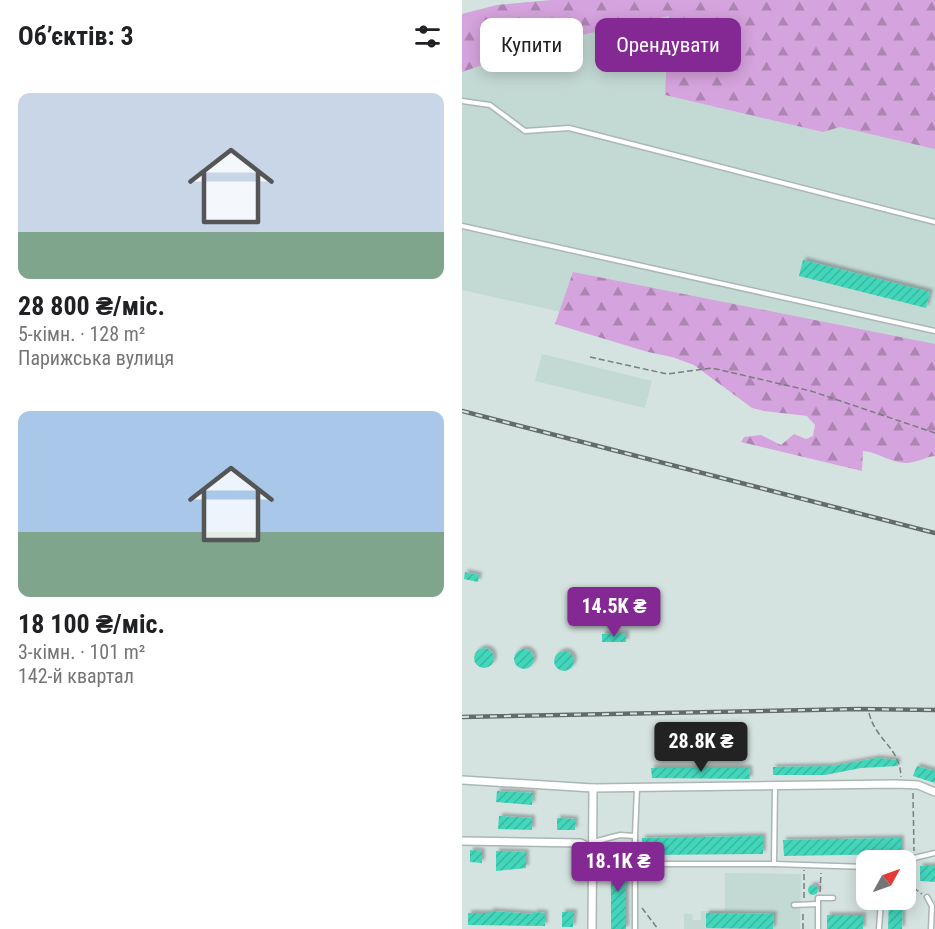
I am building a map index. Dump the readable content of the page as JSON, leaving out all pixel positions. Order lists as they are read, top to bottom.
{
  "north": "top right",
  "page": {
    "heading": "Об’єктів: 3",
    "chip": ["Купити", "Орендувати"],
    "list": [
      {
        "name": "28 800 ₴/міс.",
        "note": "5-кімн. · 128 m² · Парижська вулиця"
      },
      {
        "name": "18 100 ₴/міс.",
        "note": "3-кімн. · 101 m² · 142-й квартал"
      }
    ],
    "price": ["14.5K ₴", "28.8K ₴", "18.1K ₴"]
  }
}
